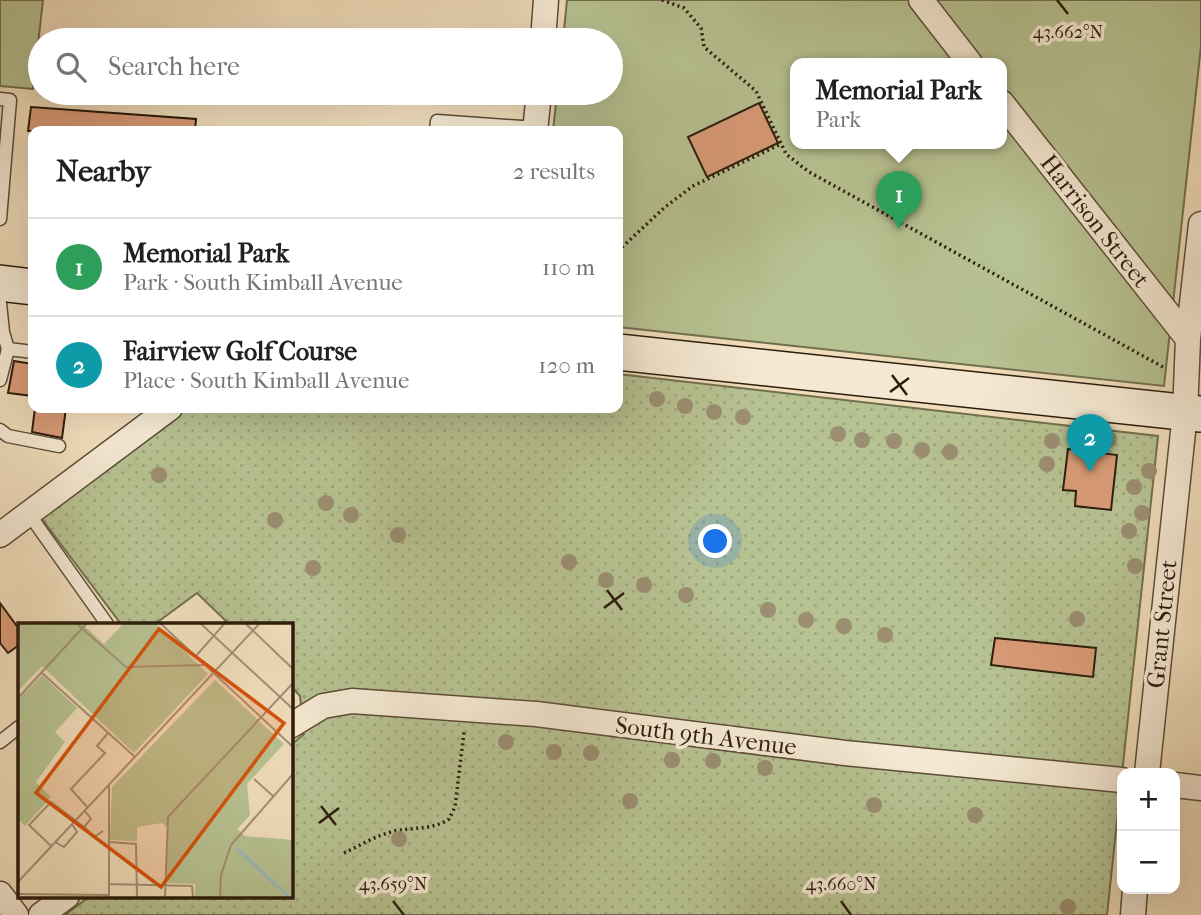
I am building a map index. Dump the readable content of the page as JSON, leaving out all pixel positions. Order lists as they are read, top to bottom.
{
  "streets": {
    "street": ["Harrison Street", "Grant Street", "South 9th Avenue"]
  },
  "crossings": [
    ["Harrison Street", "Grant Street"]
  ],
  "page": {
    "search": "Search here",
    "popup": ["Memorial Park", "Park"],
    "heading": ["Nearby", "2 results"],
    "pins": ["1", "2"],
    "list": [
      {
        "mark": "1",
        "name": "Memorial Park",
        "note": "Park · South Kimball Avenue",
        "value": "110 m"
      },
      {
        "mark": "2",
        "name": "Fairview Golf Course",
        "note": "Place · South Kimball Avenue",
        "value": "120 m"
      }
    ],
    "map_buttons": ["+", "−"]
  },
  "coordinates": ["43.662°N", "43.659°N", "43.660°N"]
}
